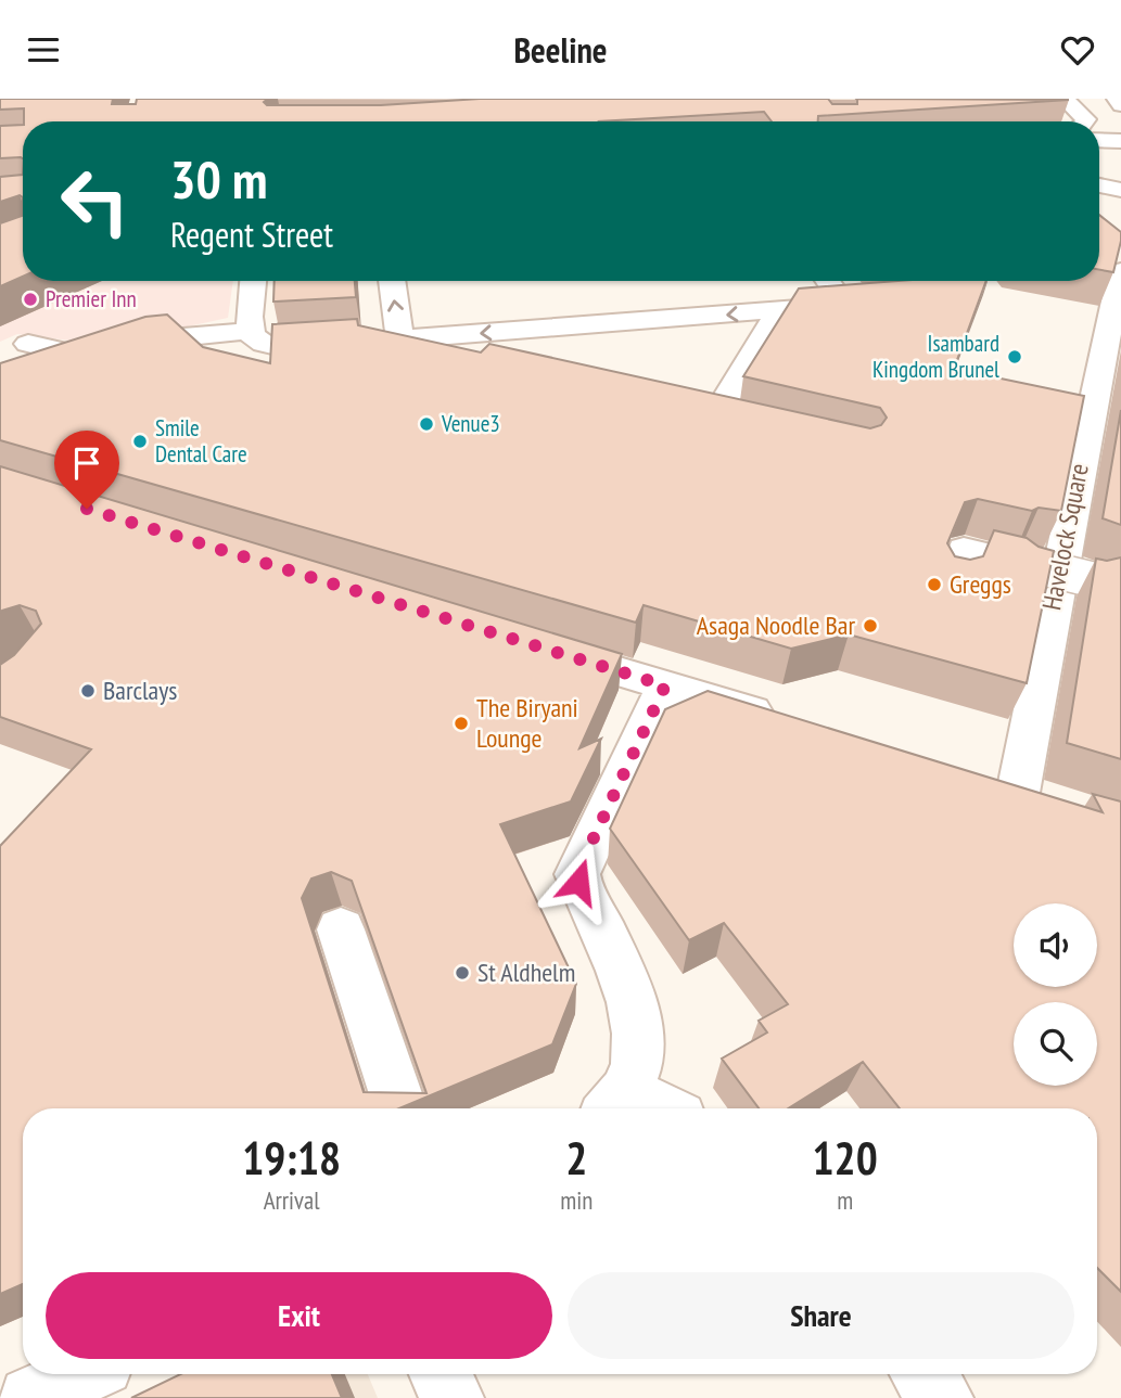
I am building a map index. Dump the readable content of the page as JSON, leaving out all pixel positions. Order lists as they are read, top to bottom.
{
  "streets": {
    "street": ["Havelock Square"]
  },
  "places": [
    "Premier Inn",
    "Isambard Kingdom Brunel",
    "Venue3",
    "Smile Dental Care",
    "Greggs",
    "Asaga Noodle Bar",
    "Barclays",
    "The Biryani Lounge",
    "St Aldhelm"
  ],
  "page": {
    "header": "Beeline",
    "turn": ["30 m", "Regent Street"],
    "eta": [
      "19:18",
      "Arrival",
      "2",
      "min",
      "120",
      "m"
    ],
    "buttons": ["Exit", "Share"]
  }
}
